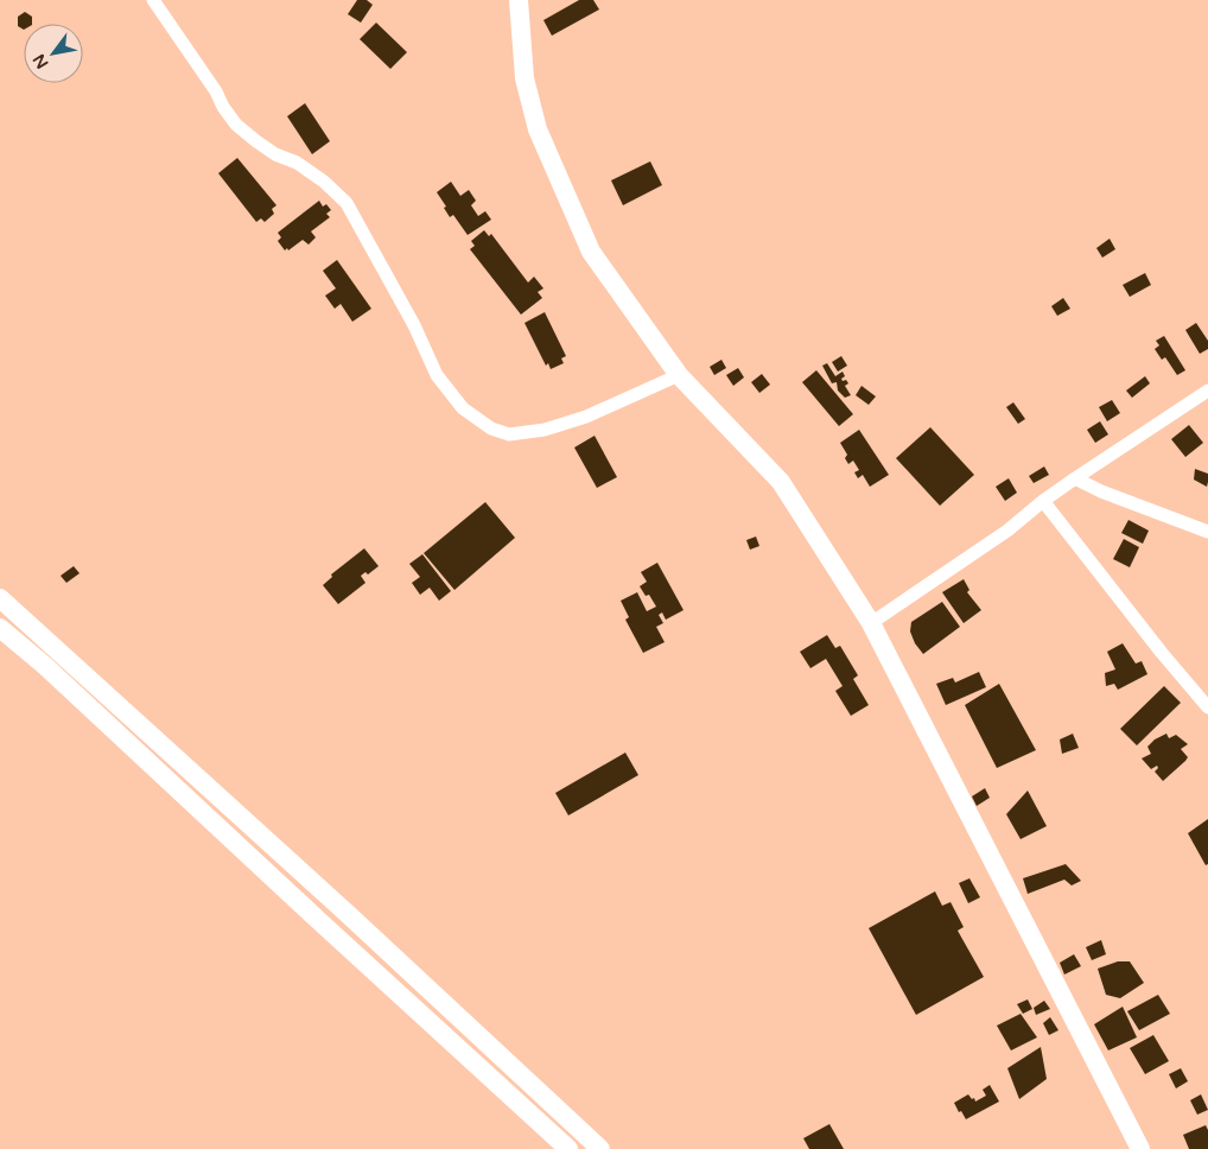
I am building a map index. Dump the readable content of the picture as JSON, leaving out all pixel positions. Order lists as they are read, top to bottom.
{
  "north": "bottom left"
}
